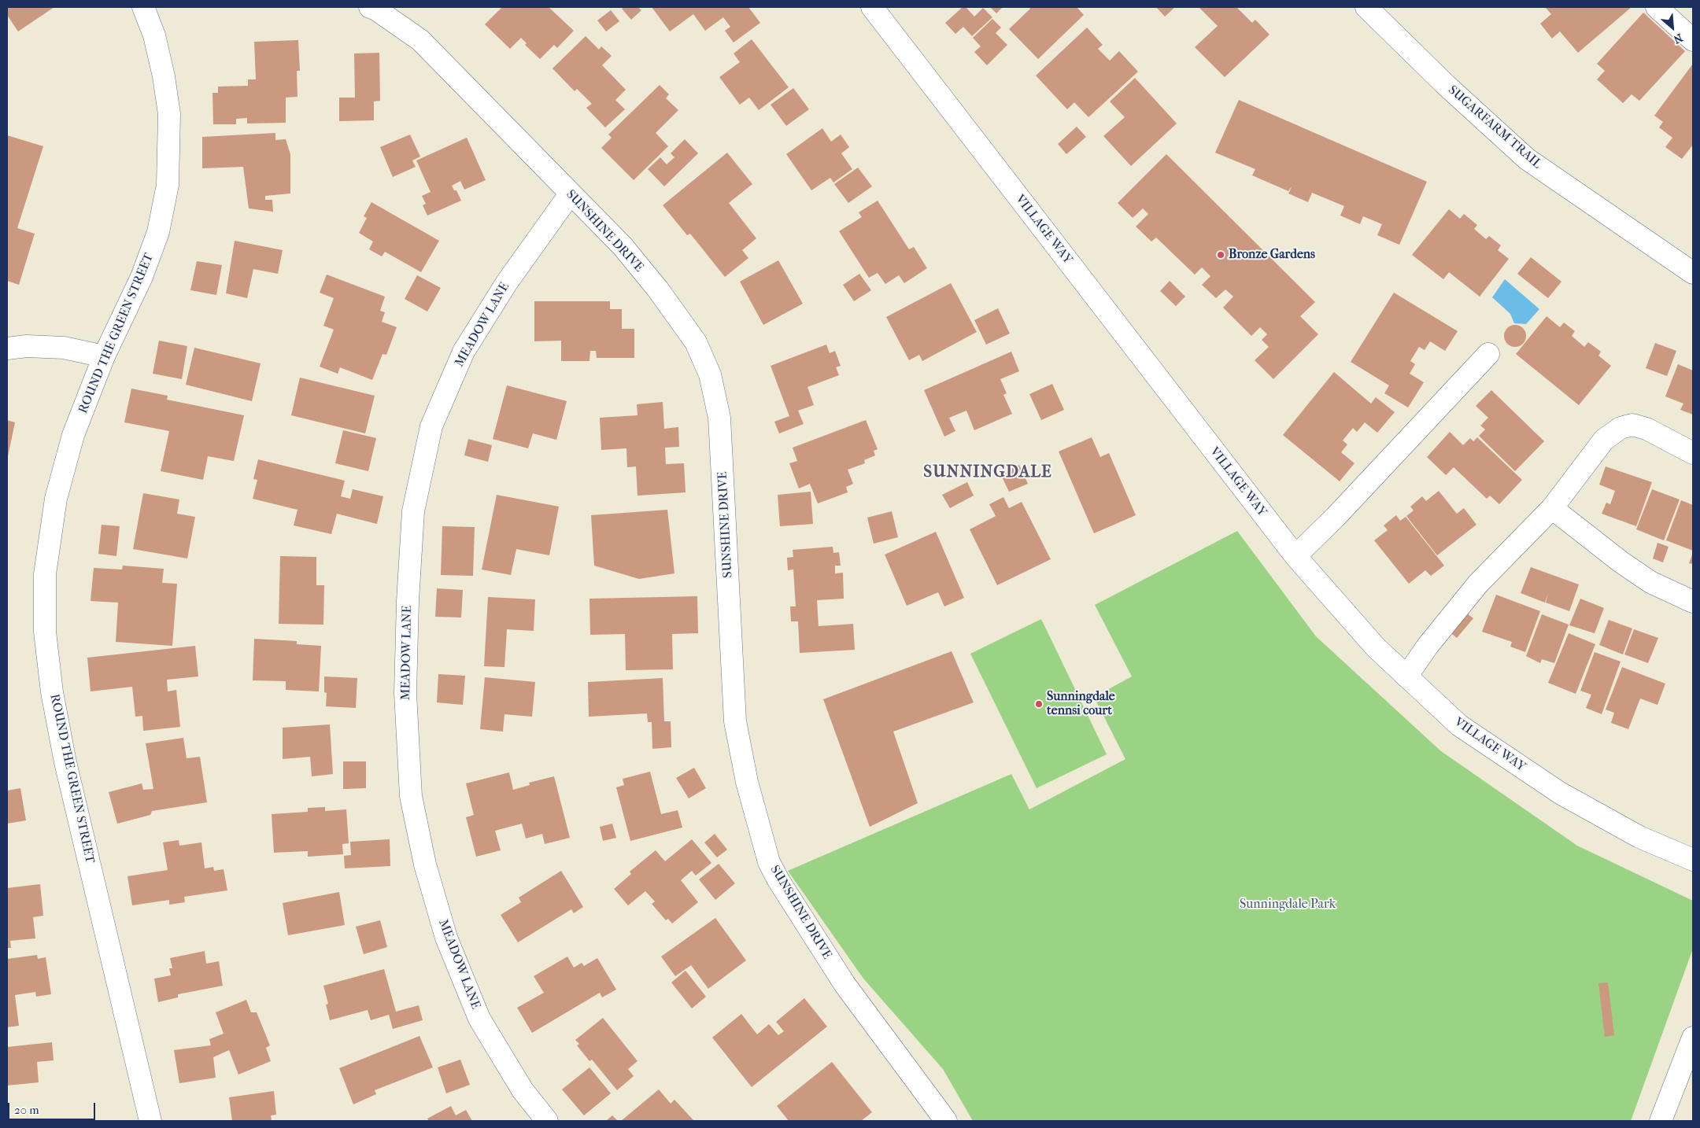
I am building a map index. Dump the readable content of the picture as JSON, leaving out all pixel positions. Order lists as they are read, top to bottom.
{
  "streets": {
    "street": [
      "SUGARFARM TRAIL",
      "VILLAGE WAY",
      "SUNSHINE DRIVE",
      "MEADOW LANE",
      "ROUND THE GREEN STREET"
    ]
  },
  "crossings": [
    ["SUNSHINE DRIVE", "MEADOW LANE"]
  ],
  "districts": ["SUNNINGDALE"],
  "parks": ["Sunningdale Park"],
  "places": ["Bronze Gardens", "Sunningdale tennsi court"],
  "scale_bar": "20 m",
  "north": "bottom right"
}
